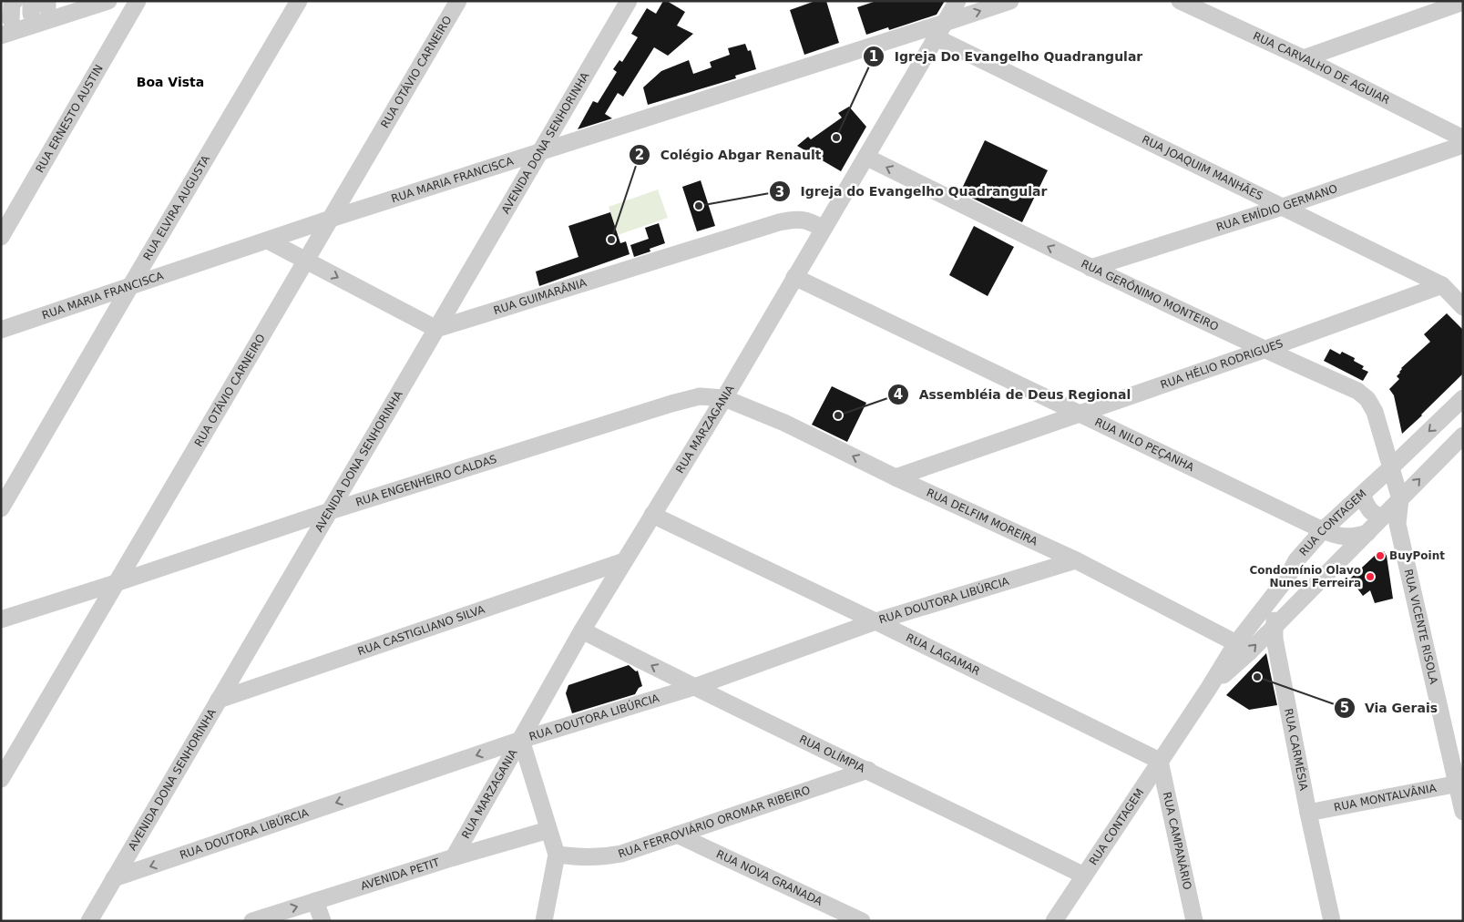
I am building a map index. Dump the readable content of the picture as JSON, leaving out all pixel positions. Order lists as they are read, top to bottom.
{
  "streets": {
    "street": [
      "RUA CARVALHO DE AGUIAR",
      "RUA OTÁVIO CARNEIRO",
      "RUA ERNESTO AUSTIN",
      "AVENIDA DONA SENHORINHA",
      "RUA JOAQUIM MANHÃES",
      "RUA MARIA FRANCISCA",
      "RUA ELVIRA AUGUSTA",
      "RUA EMÍDIO GERMANO",
      "RUA GERÔNIMO MONTEIRO",
      "RUA GUIMARÂNIA",
      "RUA HÉLIO RODRIGUES",
      "RUA MARZAGANIA",
      "RUA NILO PEÇANHA",
      "RUA ENGENHEIRO CALDAS",
      "RUA DELFIM MOREIRA",
      "RUA CONTAGEM",
      "RUA DOUTORA LIBÚRCIA",
      "RUA VICENTE RISOLA",
      "RUA CASTIGLIANO SILVA",
      "RUA LAGAMAR",
      "RUA CARMÉSIA",
      "RUA OLÍMPIA",
      "RUA MONTALVÂNIA",
      "RUA FERROVIÁRIO OROMAR RIBEIRO",
      "RUA CAMPANÁRIO",
      "AVENIDA PETIT",
      "RUA NOVA GRANADA"
    ]
  },
  "crossings": [
    ["RUA OTÁVIO CARNEIRO", "RUA MARIA FRANCISCA"],
    ["RUA OTÁVIO CARNEIRO", "RUA ENGENHEIRO CALDAS"],
    ["AVENIDA DONA SENHORINHA", "RUA MARIA FRANCISCA"],
    ["AVENIDA DONA SENHORINHA", "RUA GUIMARÂNIA"],
    ["AVENIDA DONA SENHORINHA", "RUA ENGENHEIRO CALDAS"],
    ["AVENIDA DONA SENHORINHA", "RUA DOUTORA LIBÚRCIA"],
    ["AVENIDA DONA SENHORINHA", "RUA CASTIGLIANO SILVA"],
    ["RUA JOAQUIM MANHÃES", "RUA EMÍDIO GERMANO"],
    ["RUA JOAQUIM MANHÃES", "RUA HÉLIO RODRIGUES"],
    ["RUA JOAQUIM MANHÃES", "RUA MARZAGANIA"],
    ["RUA MARIA FRANCISCA", "RUA ELVIRA AUGUSTA"],
    ["RUA MARIA FRANCISCA", "RUA MARZAGANIA"],
    ["RUA EMÍDIO GERMANO", "RUA GERÔNIMO MONTEIRO"],
    ["RUA GERÔNIMO MONTEIRO", "RUA HÉLIO RODRIGUES"],
    ["RUA GERÔNIMO MONTEIRO", "RUA MARZAGANIA"],
    ["RUA GERÔNIMO MONTEIRO", "RUA CONTAGEM"],
    ["RUA GERÔNIMO MONTEIRO", "RUA VICENTE RISOLA"],
    ["RUA GUIMARÂNIA", "RUA MARZAGANIA"],
    ["RUA HÉLIO RODRIGUES", "RUA NILO PEÇANHA"],
    ["RUA HÉLIO RODRIGUES", "RUA DELFIM MOREIRA"],
    ["RUA MARZAGANIA", "RUA NILO PEÇANHA"],
    ["RUA MARZAGANIA", "RUA ENGENHEIRO CALDAS"],
    ["RUA MARZAGANIA", "RUA DELFIM MOREIRA"],
    ["RUA MARZAGANIA", "RUA DOUTORA LIBÚRCIA"],
    ["RUA MARZAGANIA", "RUA CASTIGLIANO SILVA"],
    ["RUA MARZAGANIA", "RUA LAGAMAR"],
    ["RUA MARZAGANIA", "RUA OLÍMPIA"],
    ["RUA MARZAGANIA", "AVENIDA PETIT"],
    ["RUA NILO PEÇANHA", "RUA CONTAGEM"],
    ["RUA ENGENHEIRO CALDAS", "RUA DELFIM MOREIRA"],
    ["RUA DELFIM MOREIRA", "RUA CONTAGEM"],
    ["RUA DELFIM MOREIRA", "RUA DOUTORA LIBÚRCIA"],
    ["RUA CONTAGEM", "RUA VICENTE RISOLA"],
    ["RUA CONTAGEM", "RUA LAGAMAR"],
    ["RUA CONTAGEM", "RUA CARMÉSIA"],
    ["RUA CONTAGEM", "RUA OLÍMPIA"],
    ["RUA CONTAGEM", "RUA CAMPANÁRIO"],
    ["RUA DOUTORA LIBÚRCIA", "RUA LAGAMAR"],
    ["RUA DOUTORA LIBÚRCIA", "RUA OLÍMPIA"],
    ["RUA VICENTE RISOLA", "RUA MONTALVÂNIA"],
    ["RUA LAGAMAR", "RUA CAMPANÁRIO"],
    ["RUA CARMÉSIA", "RUA MONTALVÂNIA"],
    ["RUA OLÍMPIA", "RUA FERROVIÁRIO OROMAR RIBEIRO"],
    ["RUA FERROVIÁRIO OROMAR RIBEIRO", "RUA NOVA GRANADA"]
  ],
  "one_way": ["RUA GERÔNIMO MONTEIRO", "RUA DOUTORA LIBÚRCIA"],
  "districts": ["Boa Vista"],
  "places": [
    "Igreja Do Evangelho Quadrangular",
    "Igreja do Evangelho Quadrangular",
    "Colégio Abgar Renault",
    "Assembléia de Deus Regional",
    "BuyPoint",
    "Condomínio Olavo Nunes Ferreira",
    "Via Gerais"
  ]
}
